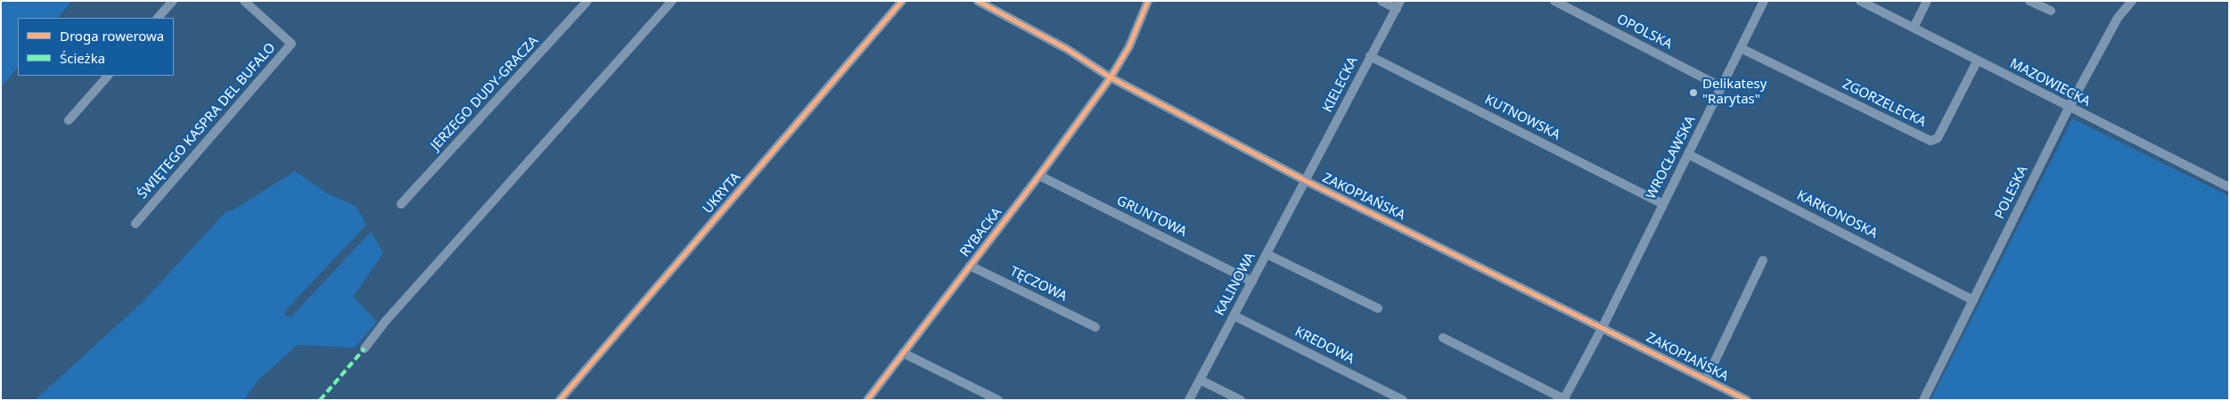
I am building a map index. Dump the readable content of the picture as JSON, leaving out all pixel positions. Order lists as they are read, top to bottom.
{
  "streets": {
    "street": [
      "OPOLSKA",
      "MAZOWIECKA",
      "KIELECKA",
      "JERZEGO DUDY-GRACZA",
      "ZGORZELECKA",
      "KUTNOWSKA",
      "ŚWIĘTEGO KASPRA DEL BUFALO",
      "WROCŁAWSKA",
      "POLESKA",
      "UKRYTA",
      "ZAKOPIAŃSKA",
      "KARKONOSKA",
      "GRUNTOWA",
      "RYBACKA",
      "TĘCZOWA",
      "KALINOWA",
      "KREDOWA"
    ]
  },
  "crossings": [
    ["OPOLSKA", "WROCŁAWSKA"],
    ["MAZOWIECKA", "ZGORZELECKA"],
    ["MAZOWIECKA", "POLESKA"],
    ["KIELECKA", "KUTNOWSKA"],
    ["KIELECKA", "ZAKOPIAŃSKA"],
    ["KIELECKA", "KALINOWA"],
    ["ZGORZELECKA", "WROCŁAWSKA"],
    ["KUTNOWSKA", "WROCŁAWSKA"],
    ["WROCŁAWSKA", "ZAKOPIAŃSKA"],
    ["WROCŁAWSKA", "KARKONOSKA"],
    ["POLESKA", "KARKONOSKA"],
    ["ZAKOPIAŃSKA", "RYBACKA"],
    ["ZAKOPIAŃSKA", "KALINOWA"],
    ["GRUNTOWA", "RYBACKA"],
    ["GRUNTOWA", "KALINOWA"],
    ["RYBACKA", "TĘCZOWA"],
    ["KALINOWA", "KREDOWA"]
  ],
  "places": ["Delikatesy \"Rarytas\""],
  "legend": ["Droga rowerowa", "Ścieżka"]
}
